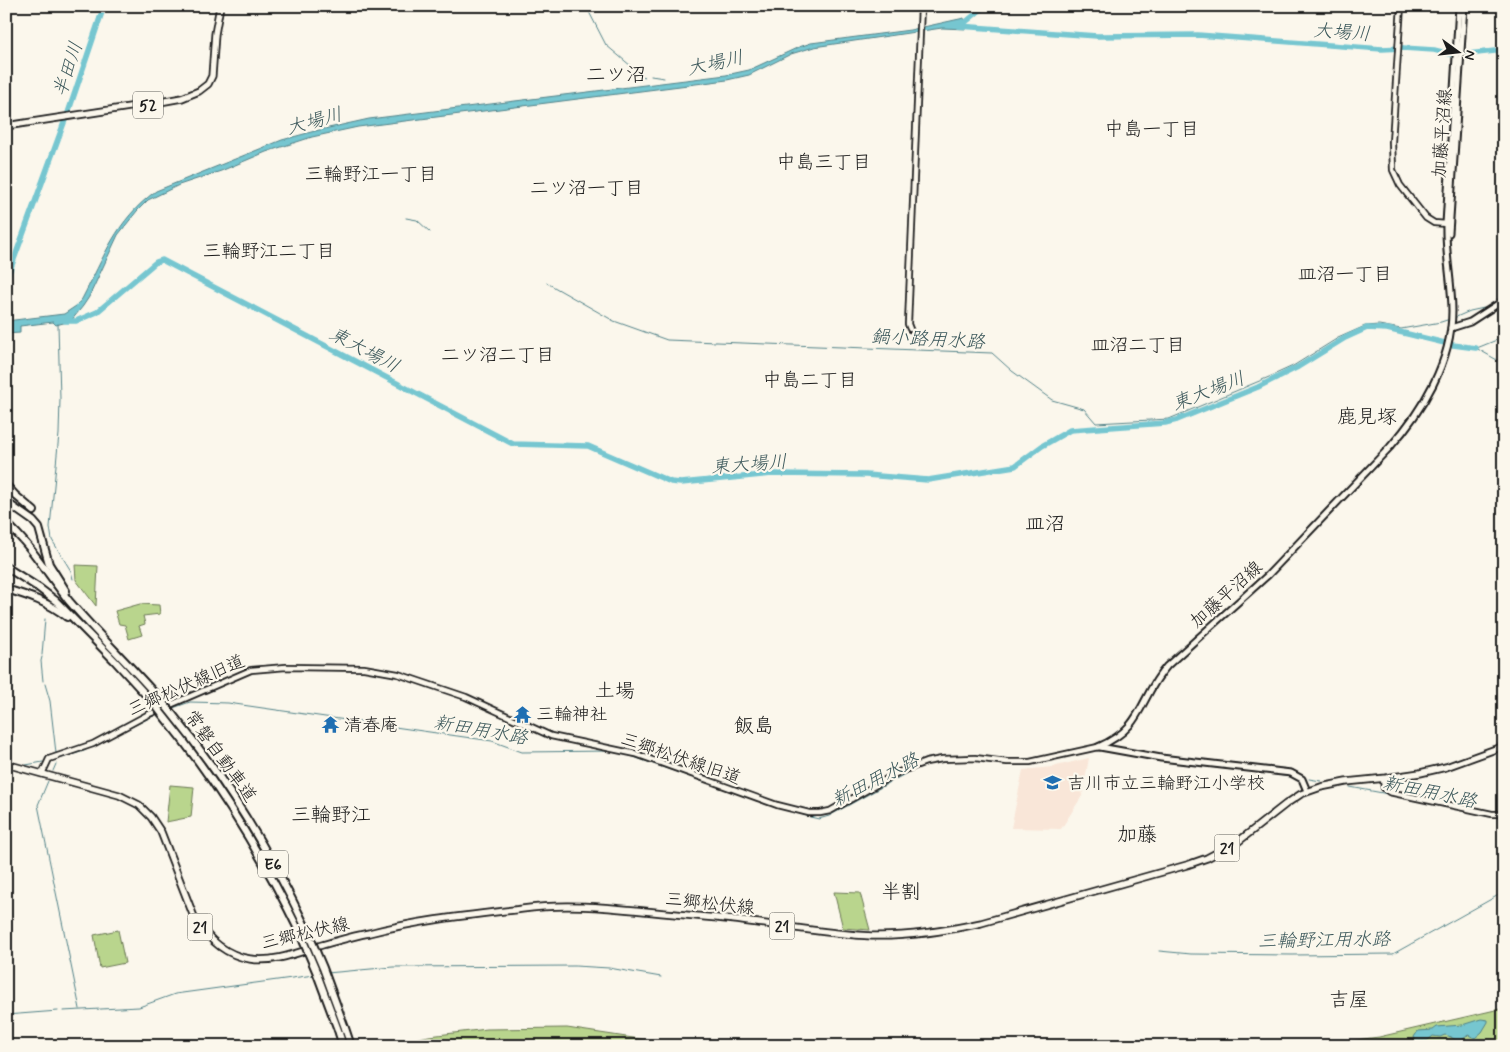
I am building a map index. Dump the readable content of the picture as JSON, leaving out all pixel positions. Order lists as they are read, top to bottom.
{
  "streets": {
    "highway": ["常磐自動車道", "E6"],
    "main road": [
      "52",
      "加藤平沼線",
      "21",
      "三郷松伏線"
    ],
    "street": ["三郷松伏線旧道"]
  },
  "crossings": [
    ["加藤平沼線", "三郷松伏線旧道"],
    ["三郷松伏線旧道", "三郷松伏線"]
  ],
  "districts": [
    "二ツ沼",
    "中島一丁目",
    "中島三丁目",
    "三輪野江一丁目",
    "二ツ沼一丁目",
    "三輪野江二丁目",
    "皿沼一丁目",
    "皿沼二丁目",
    "二ツ沼二丁目",
    "中島二丁目",
    "鹿見塚",
    "皿沼",
    "土場",
    "飯島",
    "三輪野江",
    "加藤",
    "半割",
    "吉屋"
  ],
  "water": [
    "大場川",
    "半田川",
    "鍋小路用水路",
    "東大場川",
    "新田用水路",
    "三輪野江用水路"
  ],
  "places": {
    "temple": ["三輪神社", "清春庵"],
    "school or university": ["吉川市立三輪野江小学校"]
  },
  "north": "right"
}
